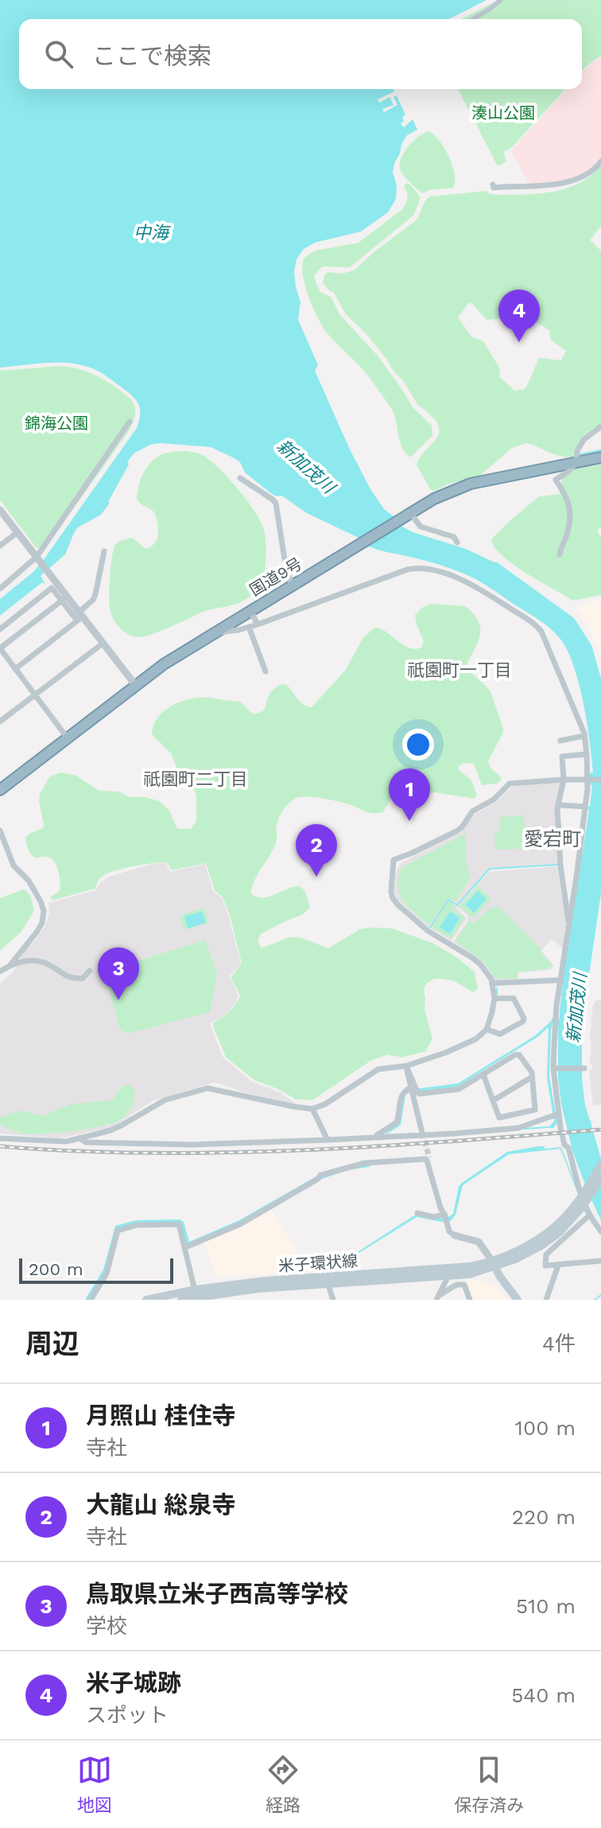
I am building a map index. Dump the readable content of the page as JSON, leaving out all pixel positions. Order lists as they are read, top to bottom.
{
  "streets": {
    "highway": ["国道9号"],
    "main road": ["米子環状線"]
  },
  "districts": ["祇園町一丁目", "祇園町二丁目", "愛宕町"],
  "water": ["中海", "新加茂川"],
  "parks": ["湊山公園", "錦海公園"],
  "scale_bar": "200 m",
  "page": {
    "search": "ここで検索",
    "pins": [
      "4",
      "1",
      "2",
      "3"
    ],
    "scale": "200 m",
    "heading": ["周辺", "4件"],
    "list": [
      {
        "mark": "1",
        "name": "月照山 桂住寺",
        "note": "寺社",
        "value": "100 m"
      },
      {
        "mark": "2",
        "name": "大龍山 総泉寺",
        "note": "寺社",
        "value": "220 m"
      },
      {
        "mark": "3",
        "name": "鳥取県立米子西高等学校",
        "note": "学校",
        "value": "510 m"
      },
      {
        "mark": "4",
        "name": "米子城跡",
        "note": "スポット",
        "value": "540 m"
      }
    ],
    "nav": ["地図", "経路", "保存済み"]
  }
}
